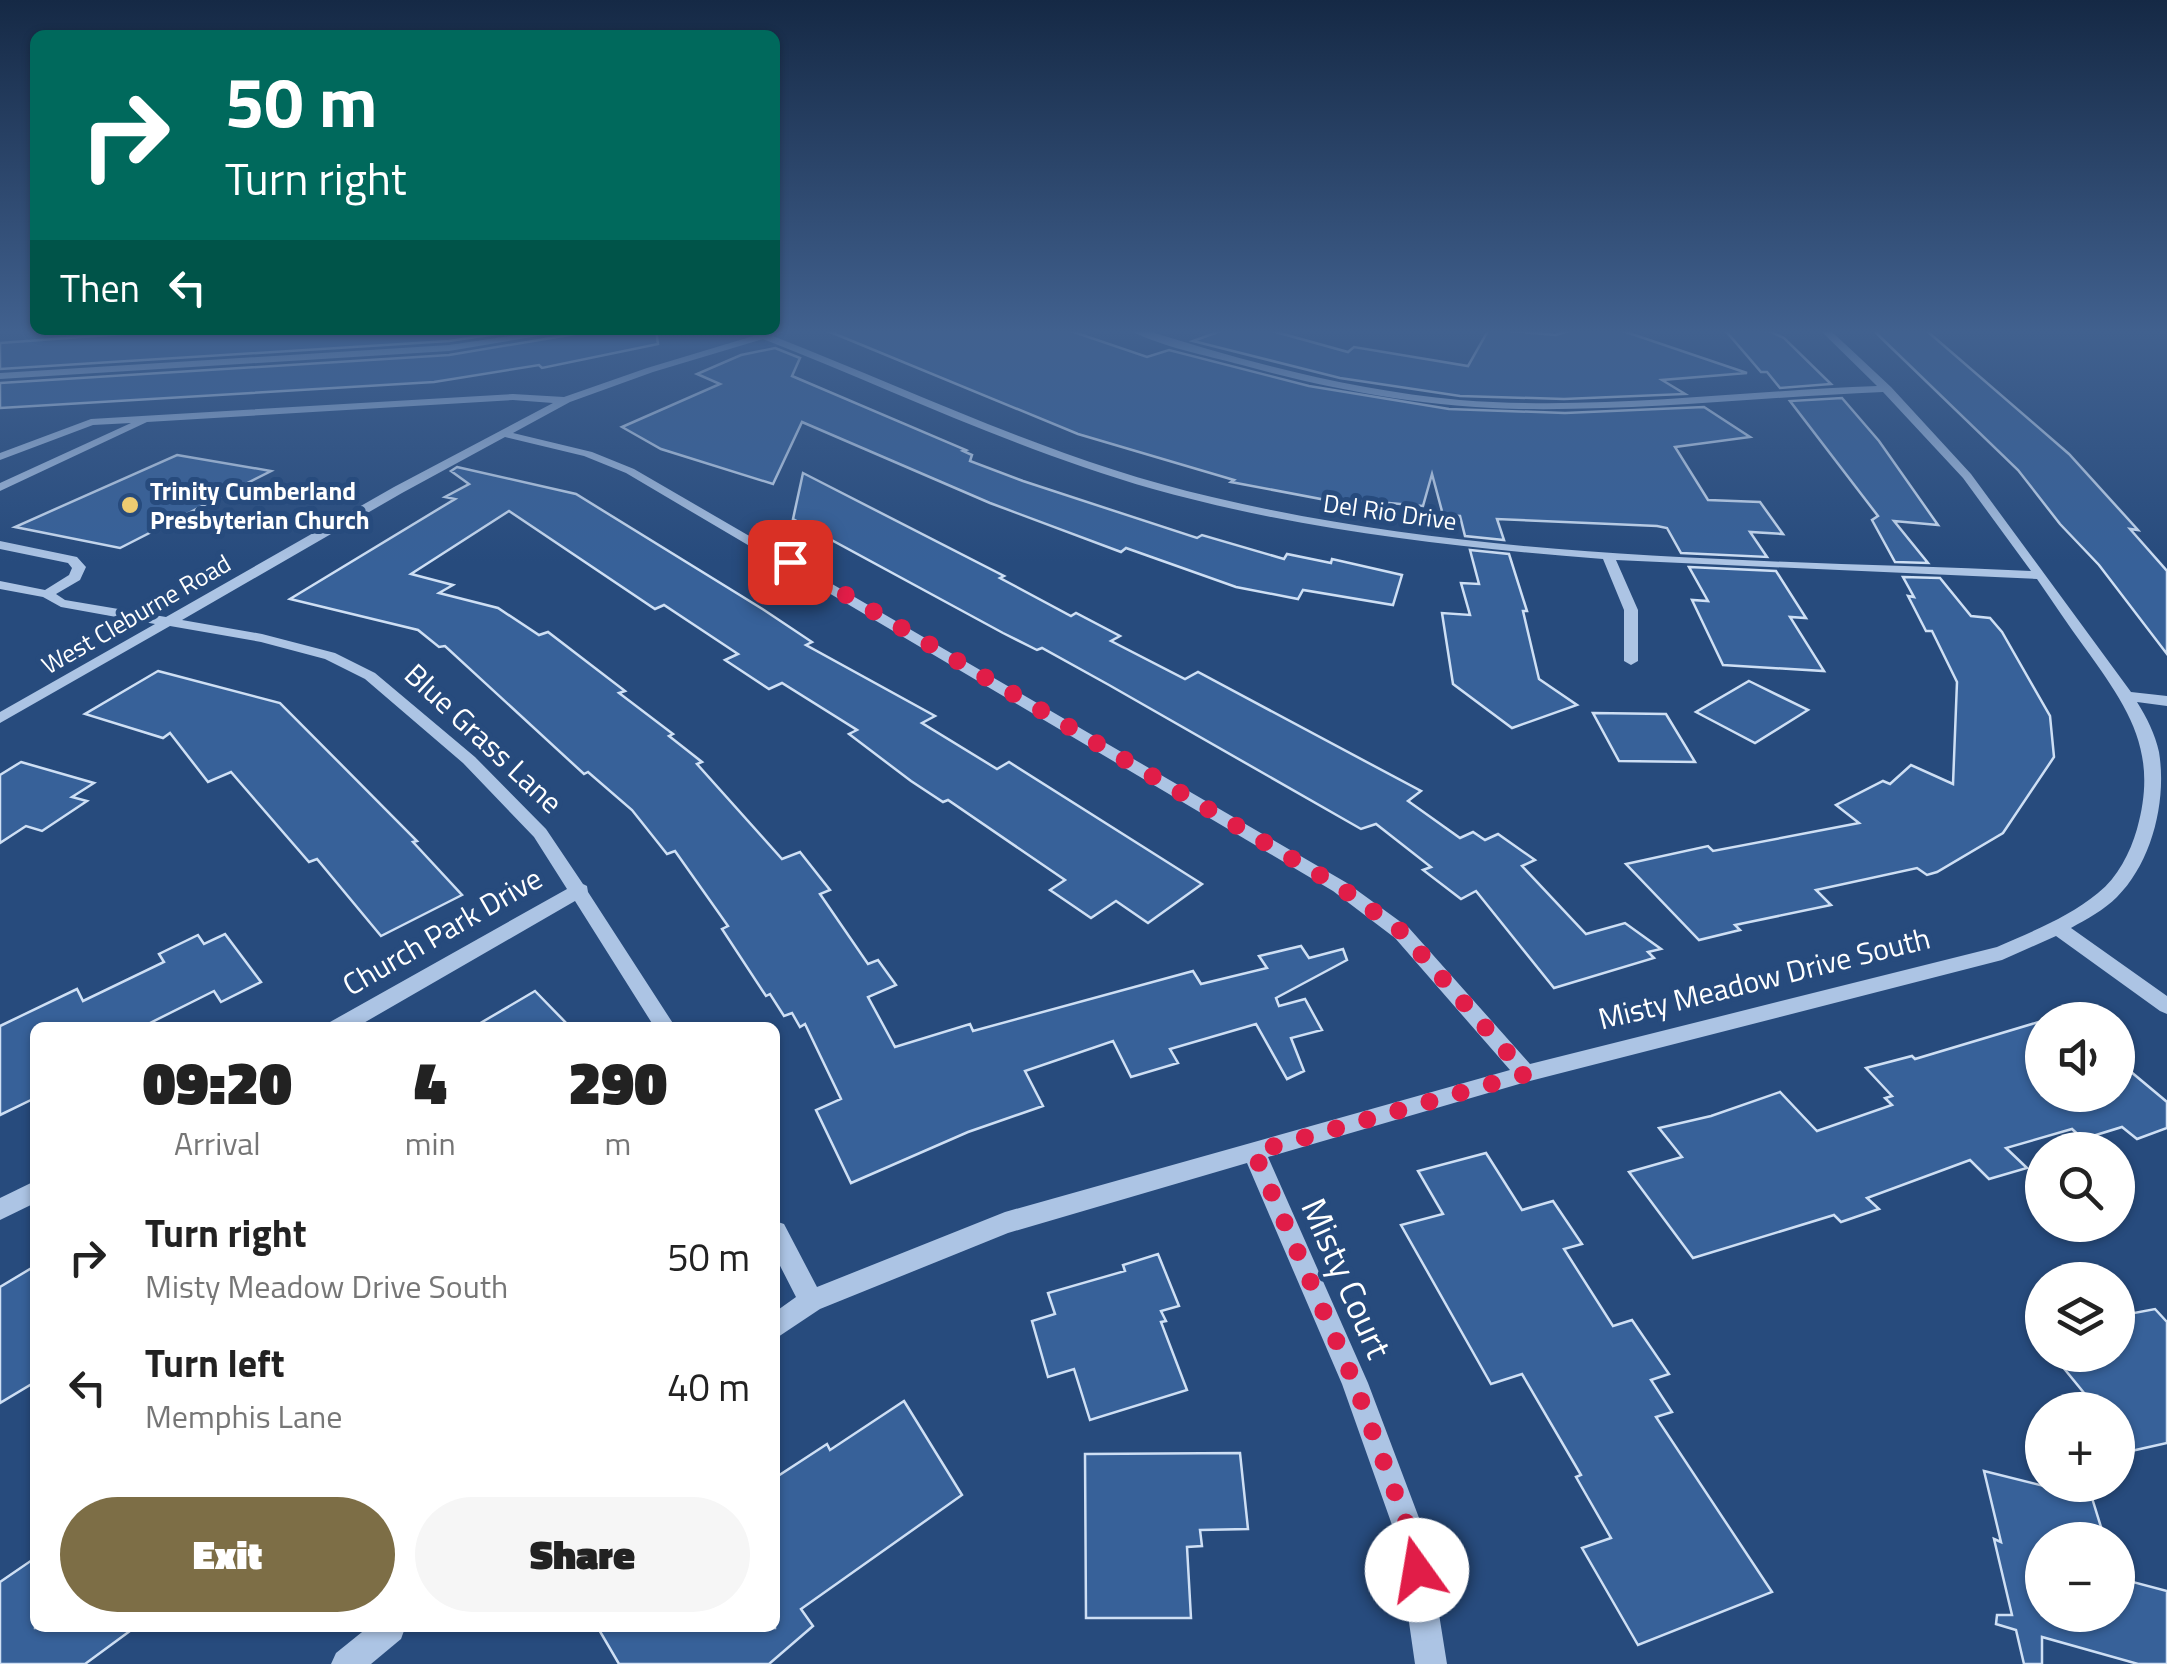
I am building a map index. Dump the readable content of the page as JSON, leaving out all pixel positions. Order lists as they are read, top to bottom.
{
  "streets": {
    "street": [
      "Del Rio Drive",
      "West Cleburne Road",
      "Blue Grass Lane",
      "Church Park Drive",
      "Misty Meadow Drive South",
      "Misty Court"
    ]
  },
  "crossings": [
    ["Del Rio Drive", "Misty Meadow Drive South"],
    ["West Cleburne Road", "Blue Grass Lane"],
    ["Blue Grass Lane", "Church Park Drive"],
    ["Misty Meadow Drive South", "Misty Court"]
  ],
  "places": ["Trinity Cumberland Presbyterian Church"],
  "page": {
    "turn": ["50 m", "Turn right"],
    "then": "Then",
    "map_buttons": ["+", "−"],
    "eta": [
      "09:20",
      "Arrival",
      "4",
      "min",
      "290",
      "m"
    ],
    "list": [
      {
        "name": "Turn right",
        "note": "Misty Meadow Drive South",
        "value": "50 m"
      },
      {
        "name": "Turn left",
        "note": "Memphis Lane",
        "value": "40 m"
      }
    ],
    "buttons": ["Exit", "Share"]
  }
}
